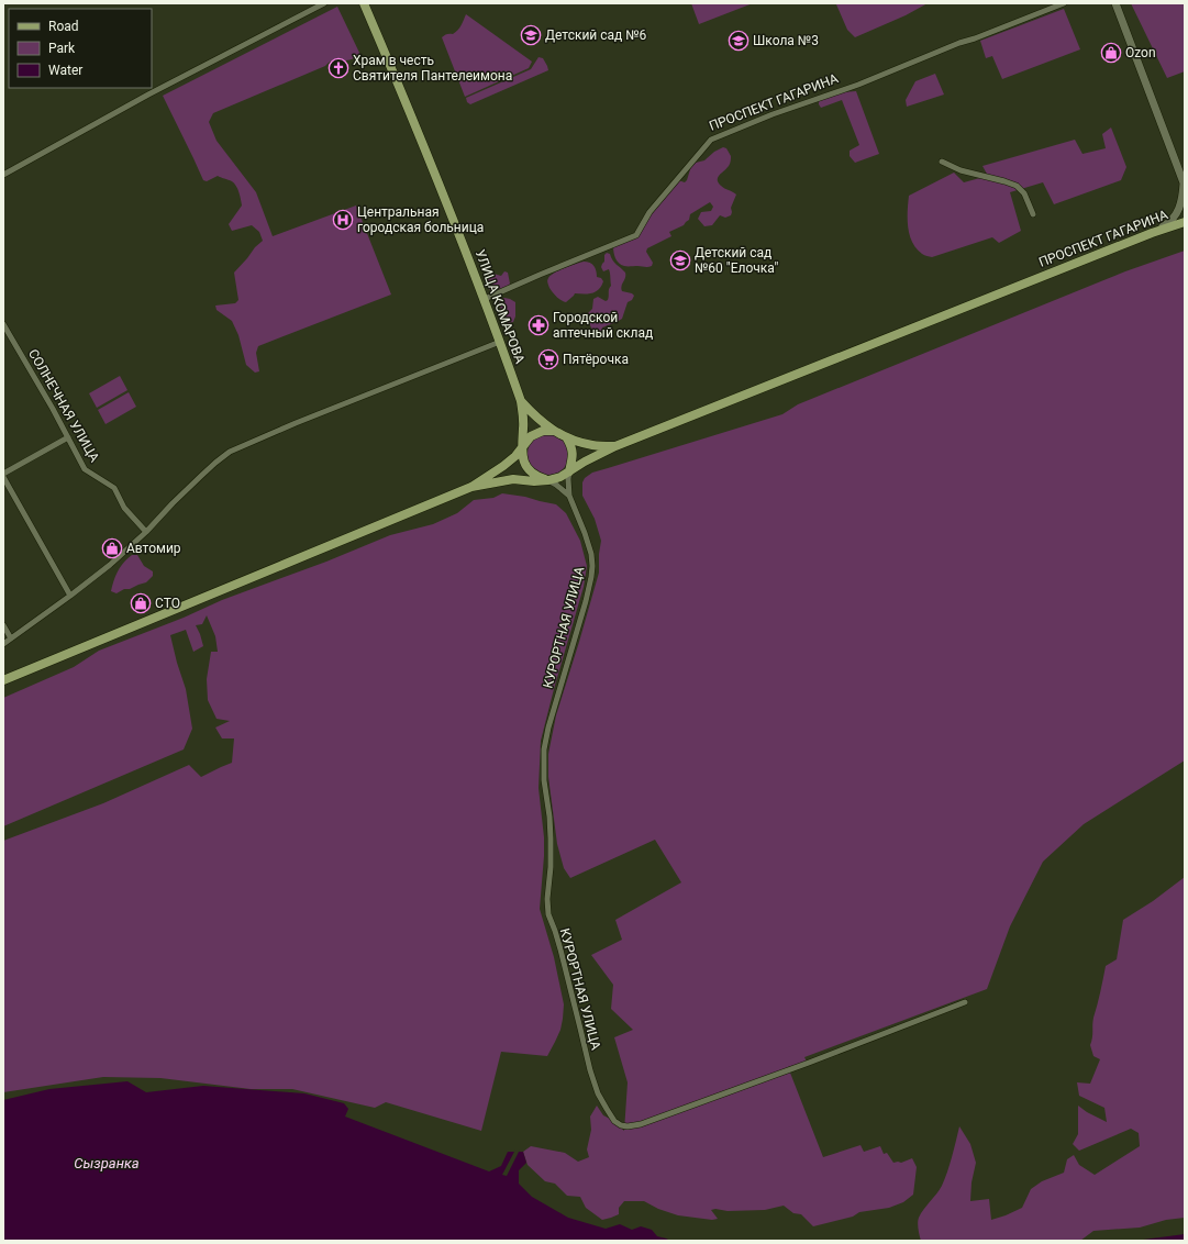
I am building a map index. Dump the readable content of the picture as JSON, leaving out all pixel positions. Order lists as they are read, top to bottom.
{
  "streets": {
    "main road": ["ПРОСПЕКТ ГАГАРИНА", "УЛИЦА КОМАРОВА"],
    "street": ["СОЛНЕЧНАЯ УЛИЦА", "КУРОРТНАЯ УЛИЦА"]
  },
  "crossings": [
    ["ПРОСПЕКТ ГАГАРИНА", "УЛИЦА КОМАРОВА"],
    ["ПРОСПЕКТ ГАГАРИНА", "КУРОРТНАЯ УЛИЦА"]
  ],
  "water": ["Сызранка"],
  "places": {
    "school or university": ["Детский сад №6", "Школа №3", "Детский сад №60 \"Елочка\""],
    "shop": ["Ozon", "Автомир", "СТО"],
    "church": ["Храм в честь Святителя Пантелеимона"],
    "hospital": ["Центральная городская больница"],
    "pharmacy": ["Городской аптечный склад"],
    "supermarket": ["Пятёрочка"]
  },
  "legend": ["Road", "Park", "Water"]
}
